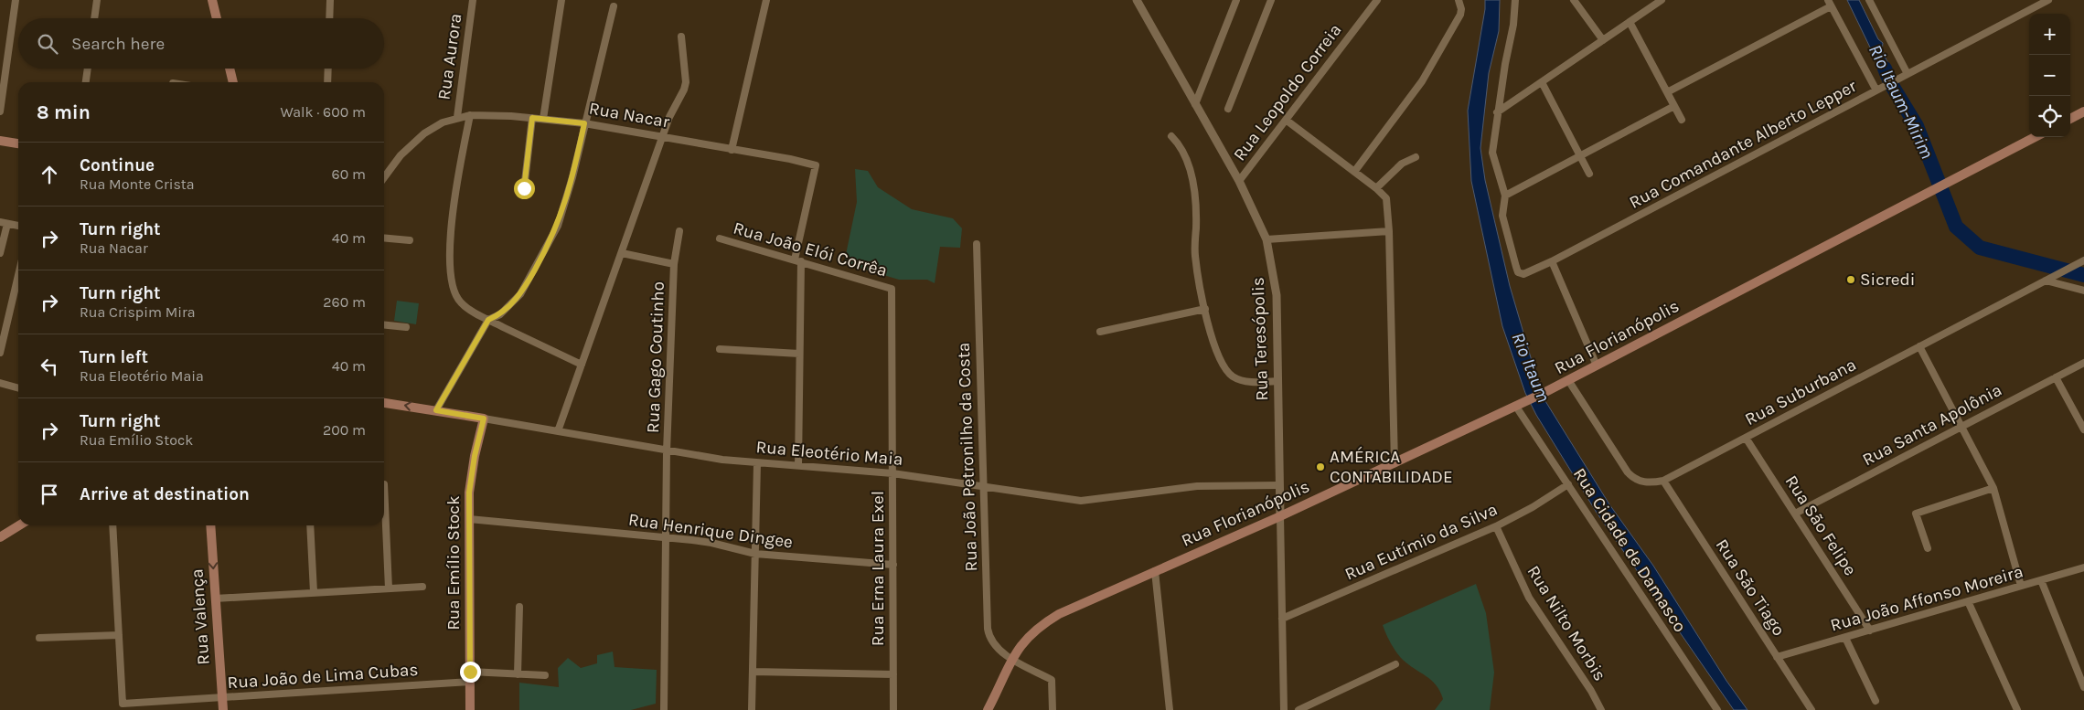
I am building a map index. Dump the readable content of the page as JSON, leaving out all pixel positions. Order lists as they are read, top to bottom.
{
  "streets": {
    "main road": [
      "Rua Florianópolis",
      "Rua Eleotério Maia",
      "Rua Emílio Stock",
      "Rua Valença"
    ],
    "street": [
      "Rua Aurora",
      "Rua Leopoldo Correia",
      "Rua Nacar",
      "Rua Comandante Alberto Lepper",
      "Rua João Elói Corrêa",
      "Rua Teresópolis",
      "Rua Gago Coutinho",
      "Rua Suburbana",
      "Rua Santa Apolônia",
      "Rua João Petronilho da Costa",
      "Rua São Felipe",
      "Rua Henrique Dingee",
      "Rua Eutímio da Silva",
      "Rua Cidade de Damasco",
      "Rua Erna Laura Exel",
      "Rua São Tiago",
      "Rua João Affonso Moreira",
      "Rua Nilto Morbis",
      "Rua João de Lima Cubas"
    ]
  },
  "crossings": [
    ["Rua Aurora", "Rua Nacar"],
    ["Rua Leopoldo Correia", "Rua Teresópolis"],
    ["Rua Nacar", "Rua João Elói Corrêa"],
    ["Rua João Elói Corrêa", "Rua Erna Laura Exel"],
    ["Rua Florianópolis", "Rua Teresópolis"],
    ["Rua Florianópolis", "Rua Suburbana"],
    ["Rua Florianópolis", "Rua João Petronilho da Costa"],
    ["Rua Florianópolis", "Rua Cidade de Damasco"],
    ["Rua Teresópolis", "Rua Eleotério Maia"],
    ["Rua Teresópolis", "Rua Eutímio da Silva"],
    ["Rua Gago Coutinho", "Rua Eleotério Maia"],
    ["Rua Gago Coutinho", "Rua Henrique Dingee"],
    ["Rua Suburbana", "Rua São Felipe"],
    ["Rua Suburbana", "Rua São Tiago"],
    ["Rua Santa Apolônia", "Rua São Felipe"],
    ["Rua Eleotério Maia", "Rua João Petronilho da Costa"],
    ["Rua Eleotério Maia", "Rua Emílio Stock"],
    ["Rua Eleotério Maia", "Rua Erna Laura Exel"],
    ["Rua São Felipe", "Rua João Affonso Moreira"],
    ["Rua Henrique Dingee", "Rua Emílio Stock"],
    ["Rua Henrique Dingee", "Rua Erna Laura Exel"],
    ["Rua Eutímio da Silva", "Rua Cidade de Damasco"],
    ["Rua Eutímio da Silva", "Rua Nilto Morbis"],
    ["Rua Emílio Stock", "Rua João de Lima Cubas"],
    ["Rua São Tiago", "Rua João Affonso Moreira"],
    ["Rua Valença", "Rua João de Lima Cubas"]
  ],
  "one_way": ["Rua Valença"],
  "water": ["Rio Itaum-Mirim", "Rio Itaum"],
  "places": ["Sicredi", "AMÉRICA CONTABILIDADE"],
  "page": {
    "map_buttons": ["+", "−"],
    "search": "Search here",
    "heading": ["8 min", "Walk · 600 m"],
    "list": [
      ["Continue", "Rua Monte Crista", "60 m"],
      ["Turn right", "Rua Nacar", "40 m"],
      ["Turn right", "Rua Crispim Mira", "260 m"],
      ["Turn left", "Rua Eleotério Maia", "40 m"],
      ["Turn right", "Rua Emílio Stock", "200 m"],
      "Arrive at destination"
    ]
  }
}
